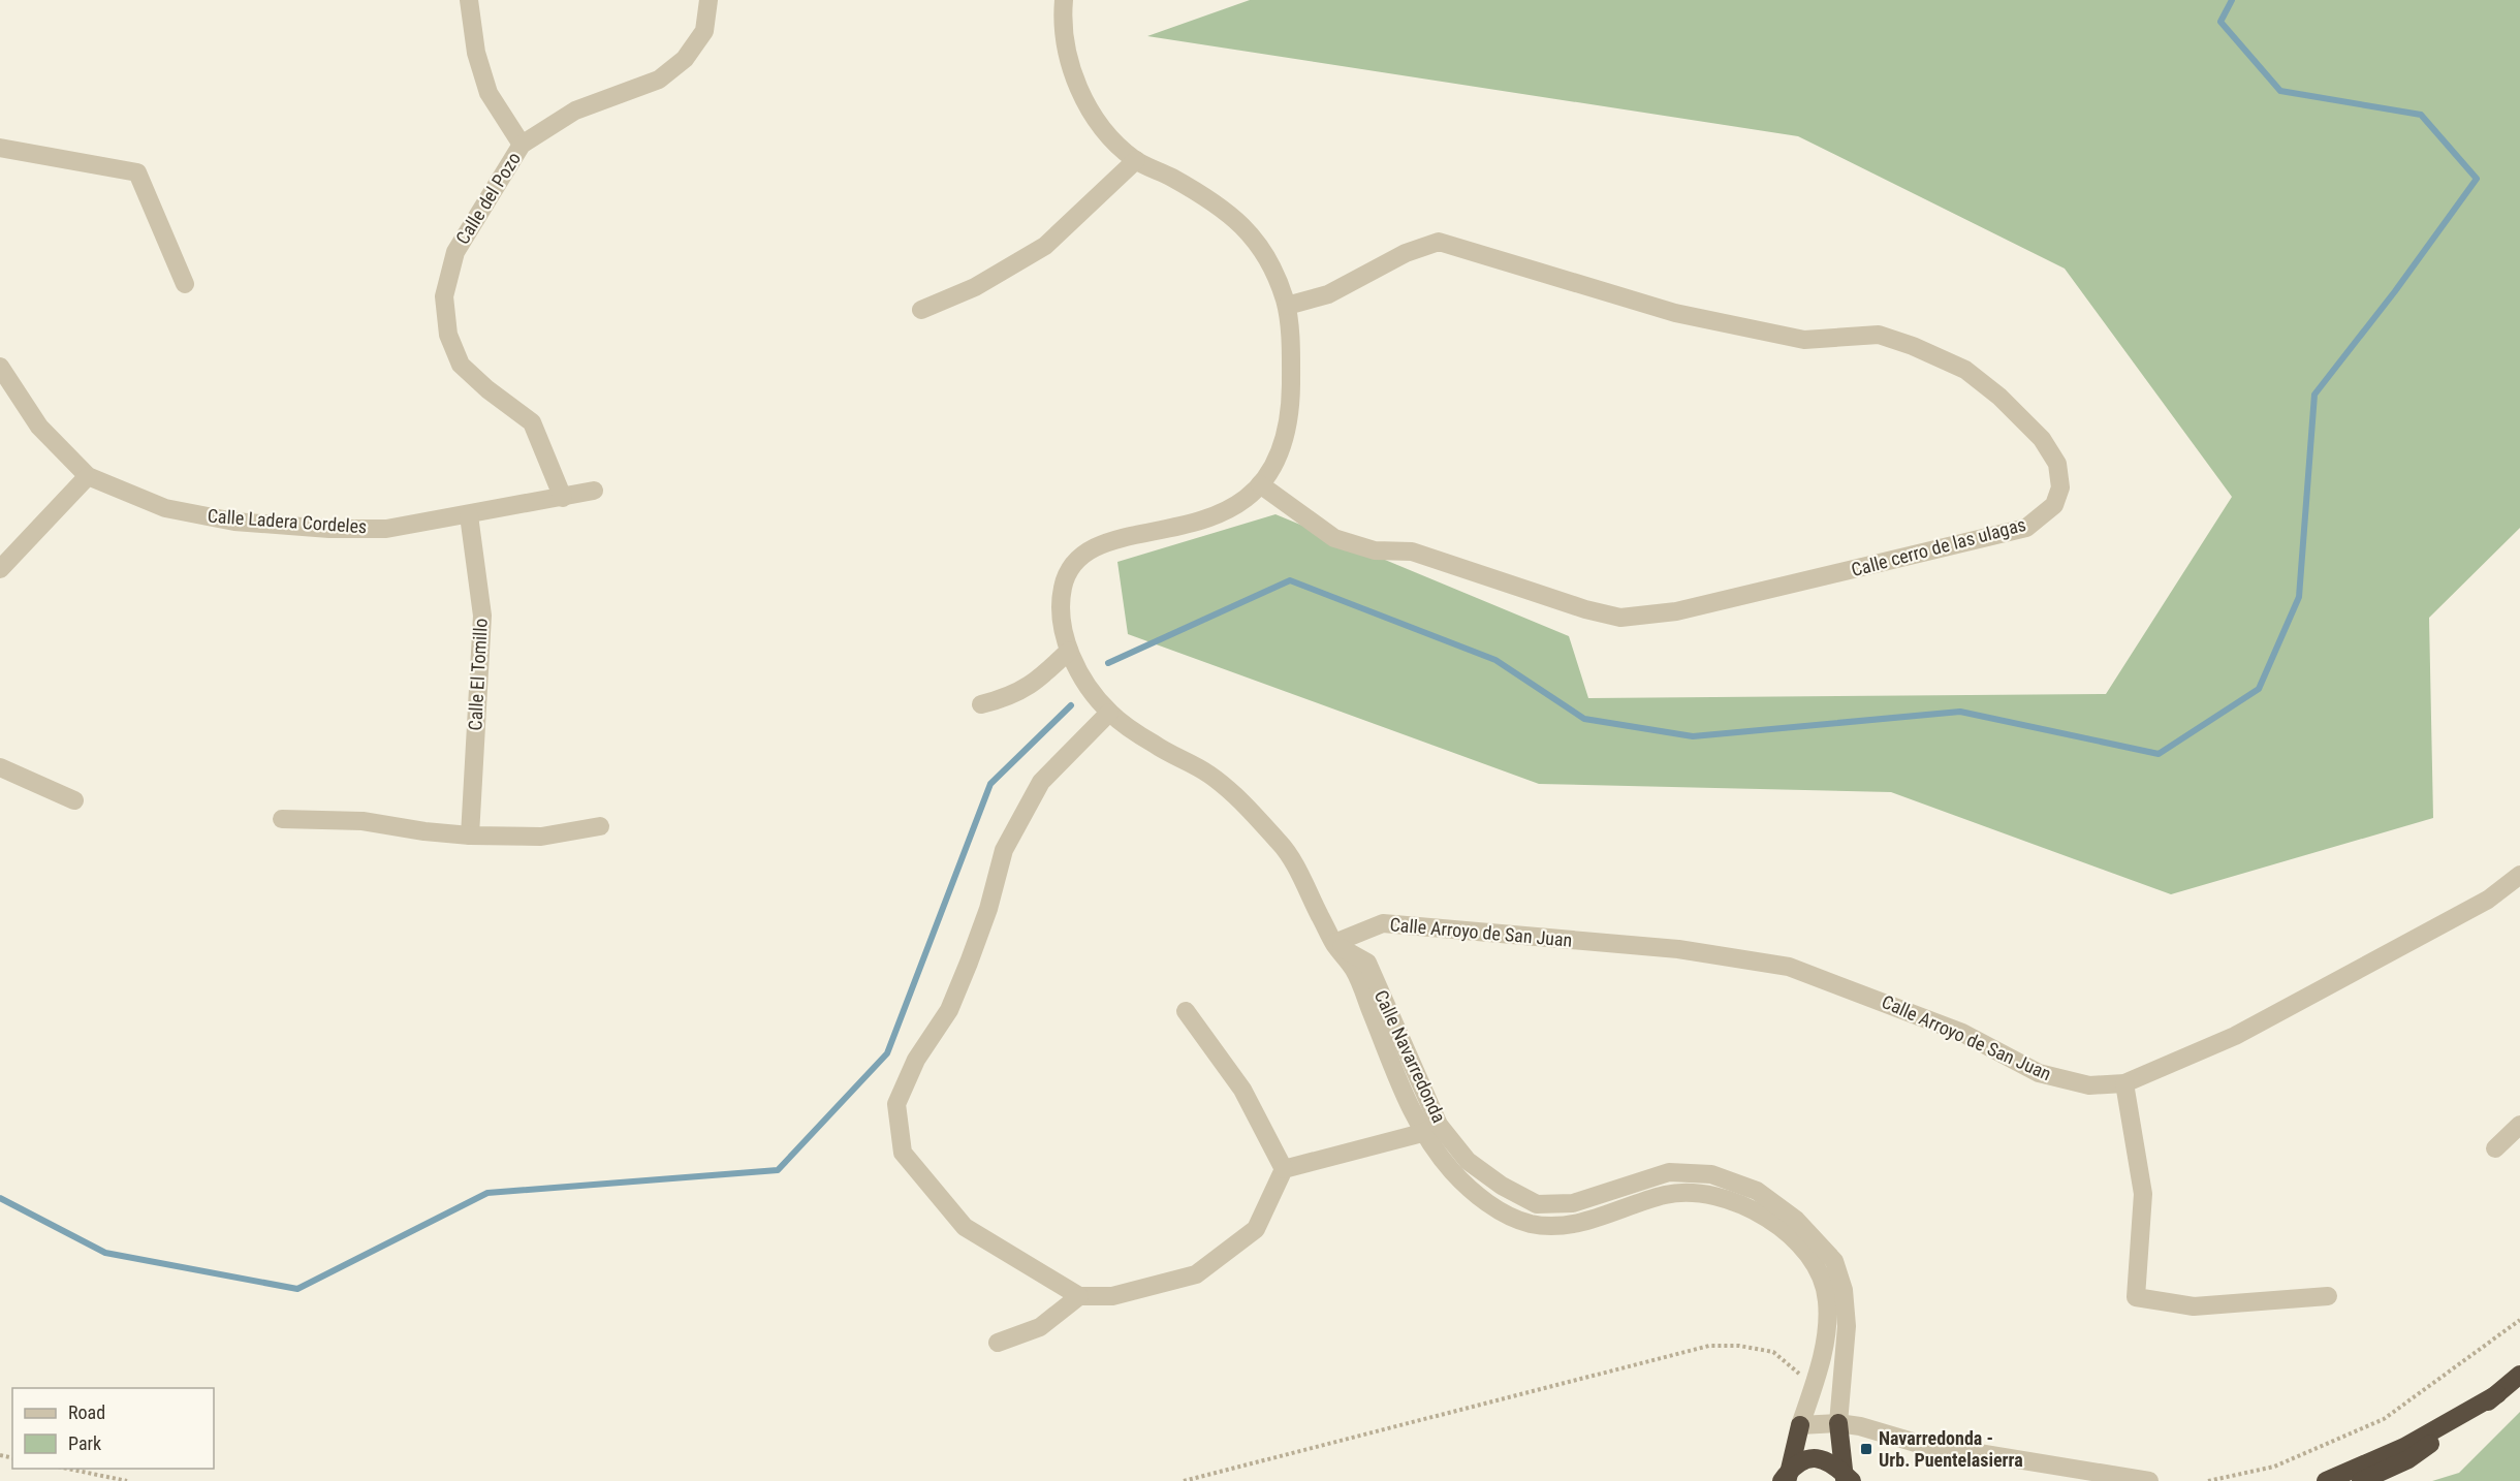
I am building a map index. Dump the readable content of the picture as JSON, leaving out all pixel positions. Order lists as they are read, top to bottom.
{
  "streets": {
    "street": [
      "Calle del Pozo",
      "Calle Ladera Cordeles",
      "Calle cerro de las ulagas",
      "Calle El Tomillo",
      "Calle Arroyo de San Juan",
      "Calle Navarredonda"
    ]
  },
  "crossings": [
    ["Calle del Pozo", "Calle Ladera Cordeles"],
    ["Calle Ladera Cordeles", "Calle El Tomillo"],
    ["Calle cerro de las ulagas", "Calle Navarredonda"],
    ["Calle Arroyo de San Juan", "Calle Navarredonda"]
  ],
  "places": {
    "transit": ["Navarredonda - Urb. Puentelasierra"]
  },
  "legend": ["Road", "Park"]
}
